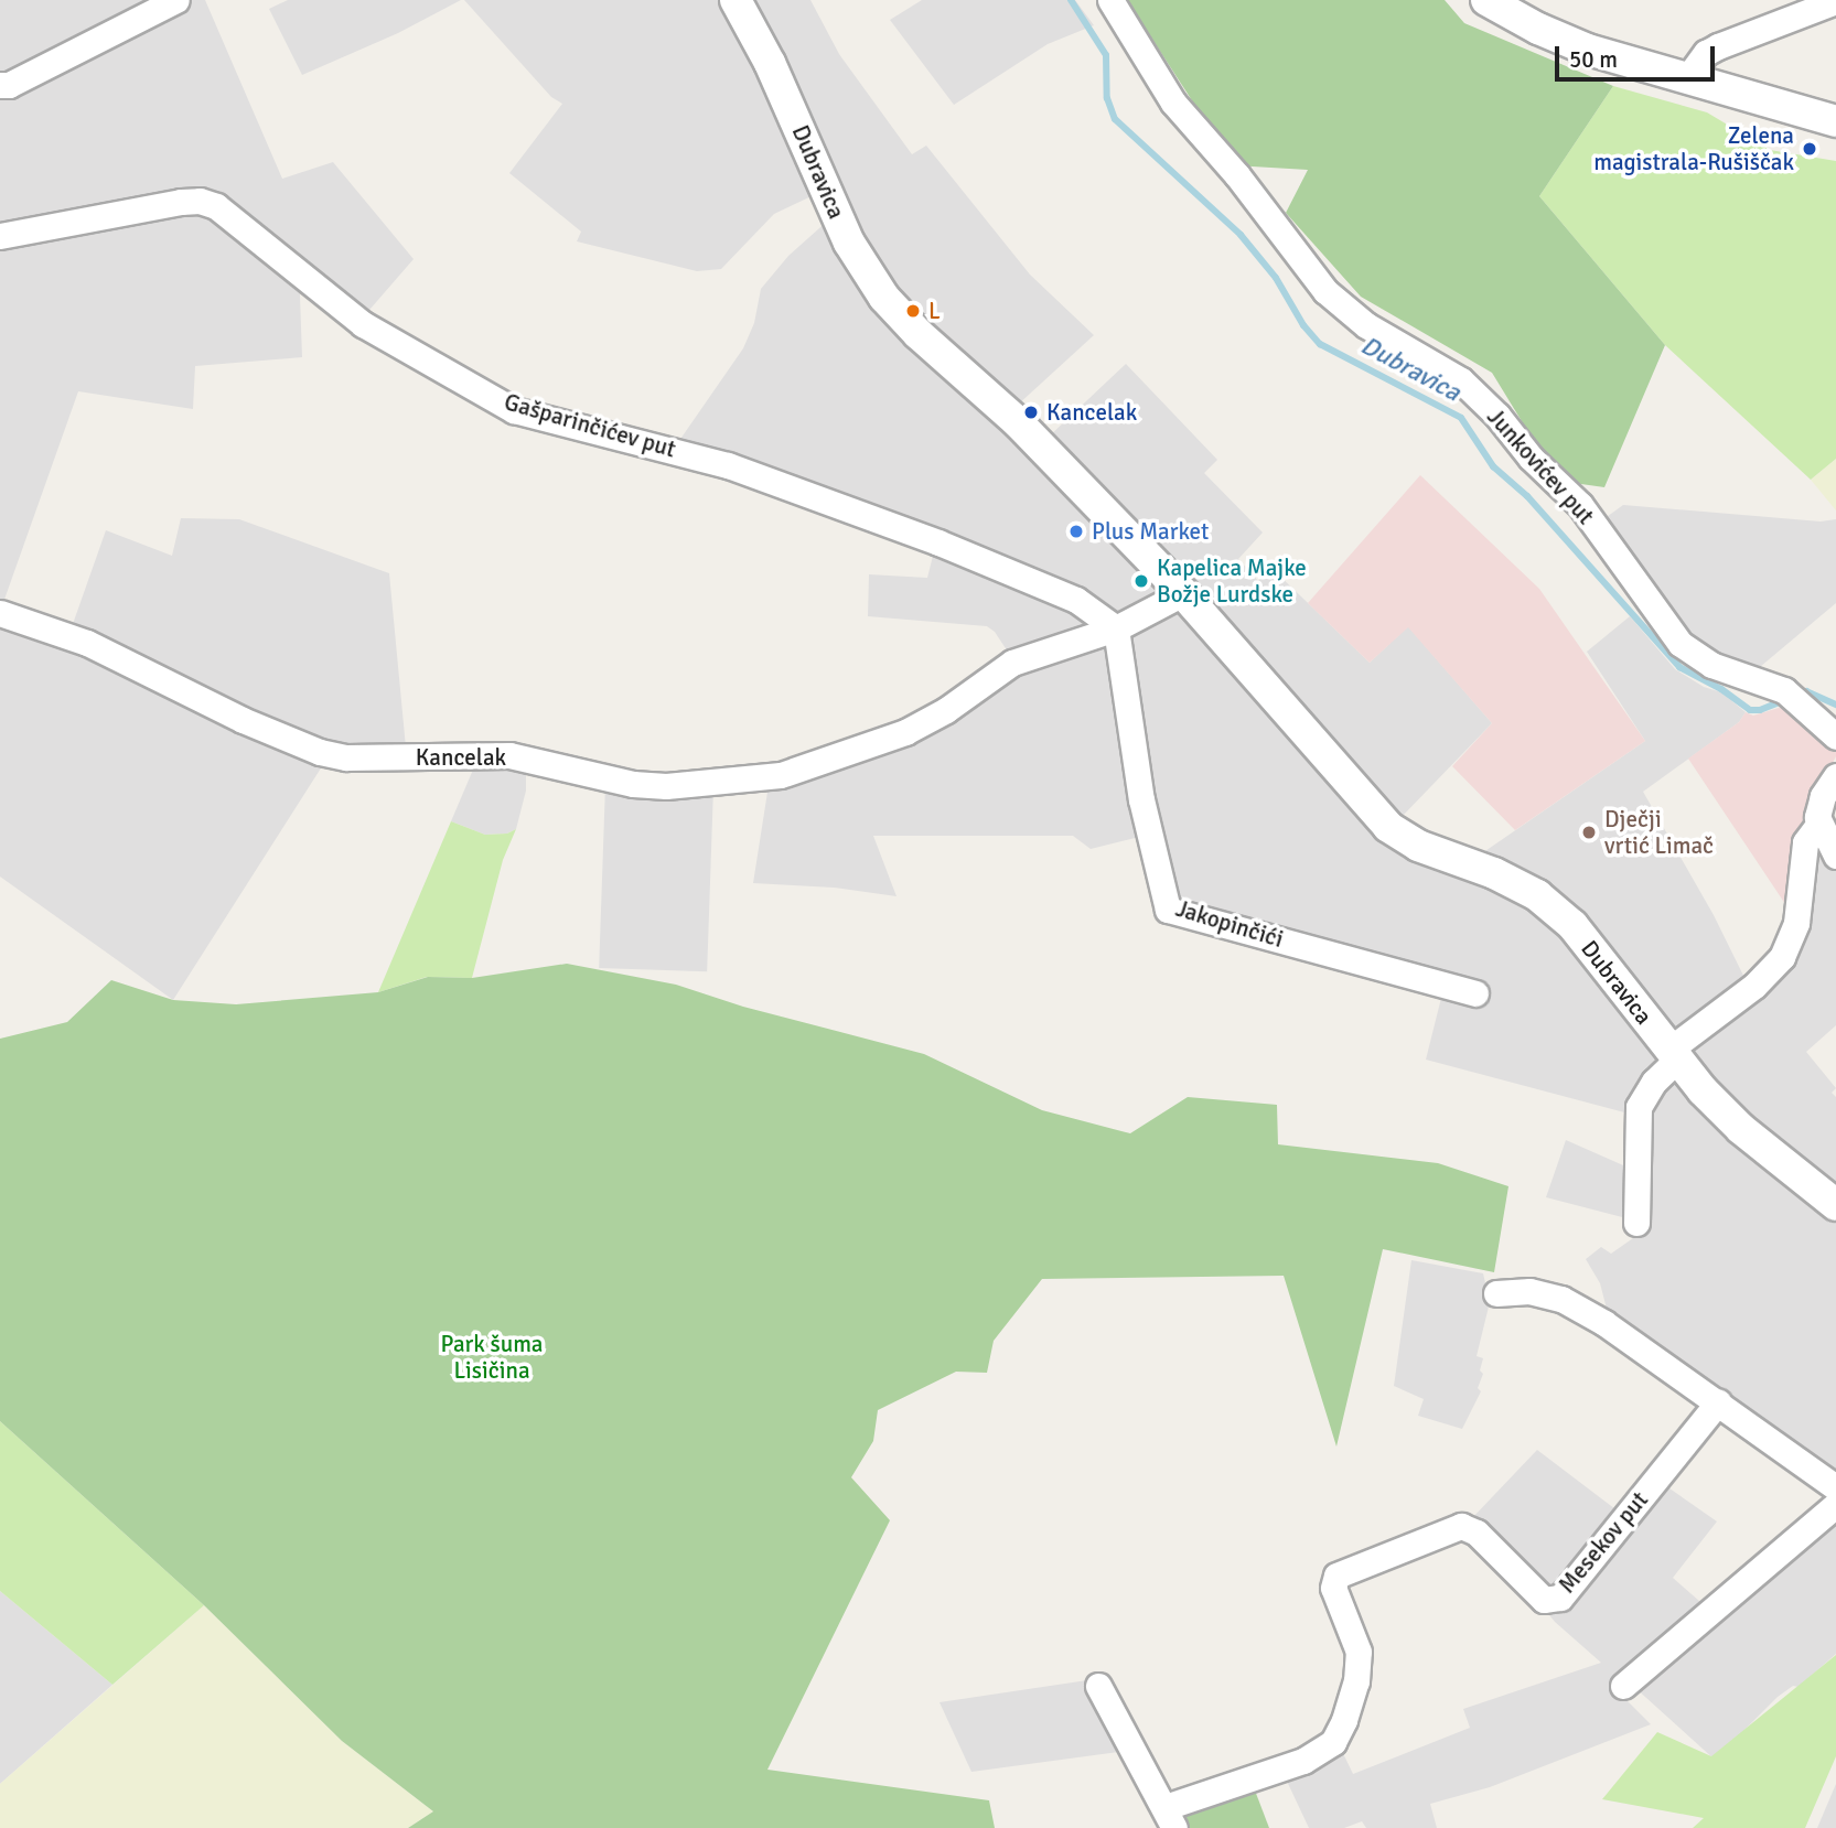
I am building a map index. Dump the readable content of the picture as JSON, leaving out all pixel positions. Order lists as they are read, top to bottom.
{
  "streets": {
    "street": [
      "Dubravica",
      "Gašparinčićev put",
      "Junkovićev put",
      "Kancelak",
      "Jakopinčići",
      "Mesekov put"
    ]
  },
  "crossings": [
    ["Dubravica", "Kancelak"],
    ["Gašparinčićev put", "Kancelak"],
    ["Gašparinčićev put", "Jakopinčići"],
    ["Kancelak", "Jakopinčići"]
  ],
  "water": ["Dubravica"],
  "parks": ["Park šuma Lisičina"],
  "places": [
    "Zelena magistrala-Rušiščak",
    "L",
    "Kancelak",
    "Plus Market",
    "Kapelica Majke Božje Lurdske",
    "Dječji vrtić Limač"
  ],
  "scale_bar": "50 m"
}
